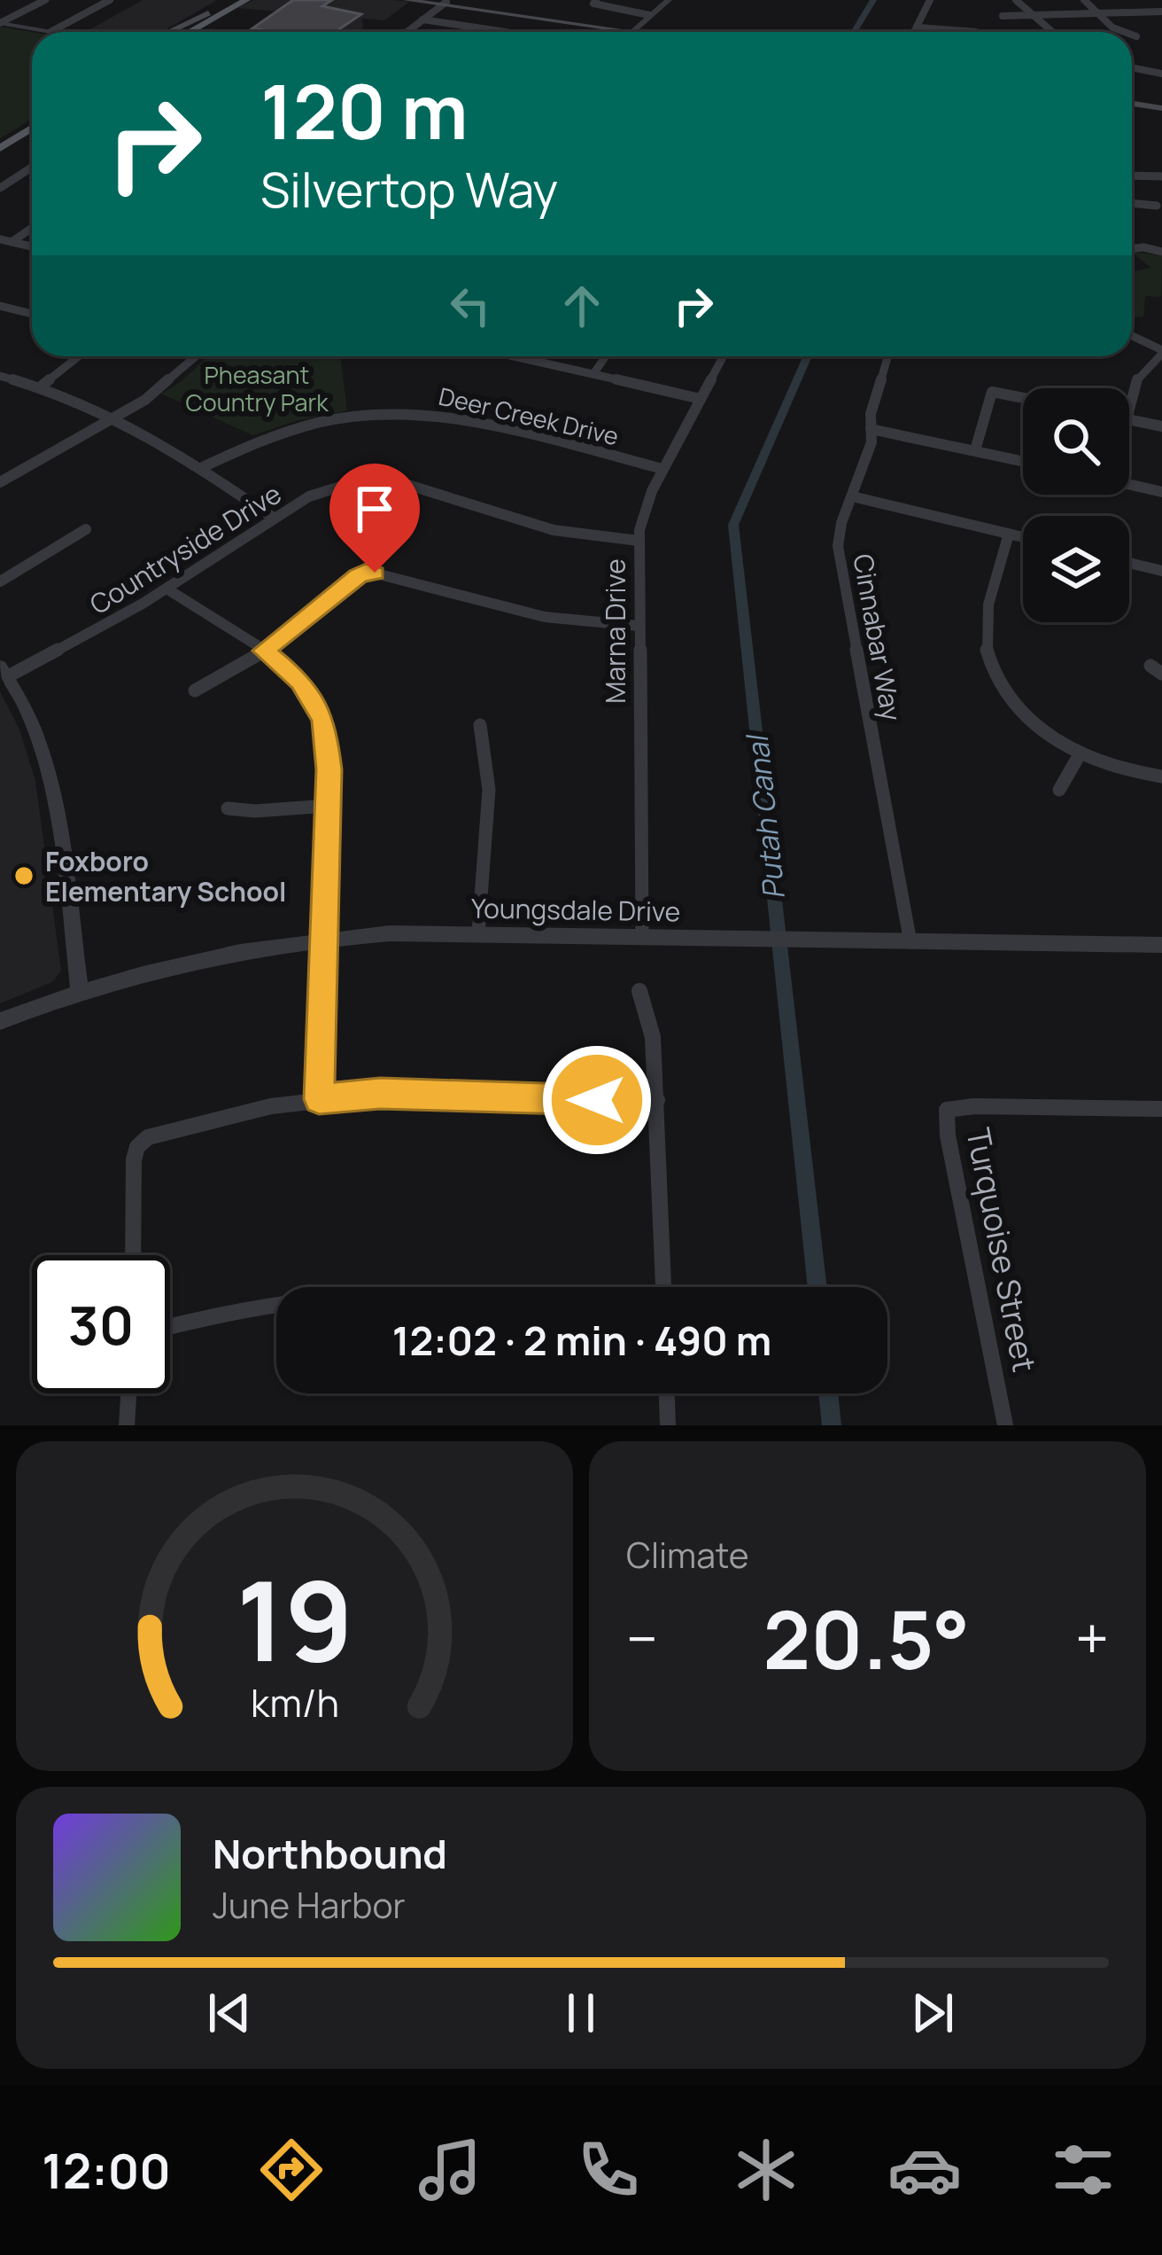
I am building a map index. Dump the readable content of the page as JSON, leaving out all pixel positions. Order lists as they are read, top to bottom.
{
  "streets": {
    "street": [
      "Deer Creek Drive",
      "Countryside Drive",
      "Marna Drive",
      "Cinnabar Way",
      "Youngsdale Drive",
      "Turquoise Street"
    ]
  },
  "crossings": [
    ["Deer Creek Drive", "Marna Drive"],
    ["Countryside Drive", "Marna Drive"],
    ["Marna Drive", "Youngsdale Drive"],
    ["Cinnabar Way", "Youngsdale Drive"]
  ],
  "water": ["Putah Canal"],
  "parks": ["Pheasant Country Park"],
  "places": ["Foxboro Elementary School"],
  "page": {
    "turn": ["120 m", "Silvertop Way"],
    "limit": "30",
    "trip": "12:02 · 2 min · 490 m",
    "tile": "Climate",
    "heat": ["−", "20.5°", "+"],
    "song": ["Northbound", "June Harbor"],
    "tabs": "12:00",
    "gauge": ["19", "km/h"]
  }
}
